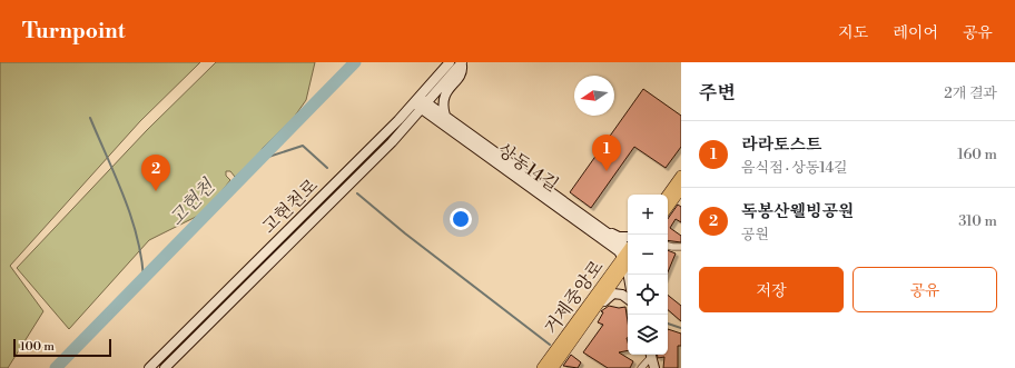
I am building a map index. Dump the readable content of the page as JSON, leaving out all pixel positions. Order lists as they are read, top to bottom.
{
  "streets": {
    "main road": ["거제중앙로"],
    "street": ["상동14길", "고현천로"]
  },
  "crossings": [
    ["상동14길", "고현천로"]
  ],
  "water": ["고현천"],
  "scale_bar": "100 m",
  "north": "left",
  "page": {
    "header": "Turnpoint",
    "nav": ["지도", "레이어", "공유"],
    "heading": ["주변", "2개 결과"],
    "list": [
      {
        "mark": "1",
        "name": "라라토스트",
        "note": "음식점 · 상동14길",
        "value": "160 m"
      },
      {
        "mark": "2",
        "name": "독봉산웰빙공원",
        "note": "공원",
        "value": "310 m"
      }
    ],
    "pins": ["1", "2"],
    "map_buttons": ["+", "−"],
    "buttons": ["저장", "공유"],
    "scale": "100 m"
  }
}
